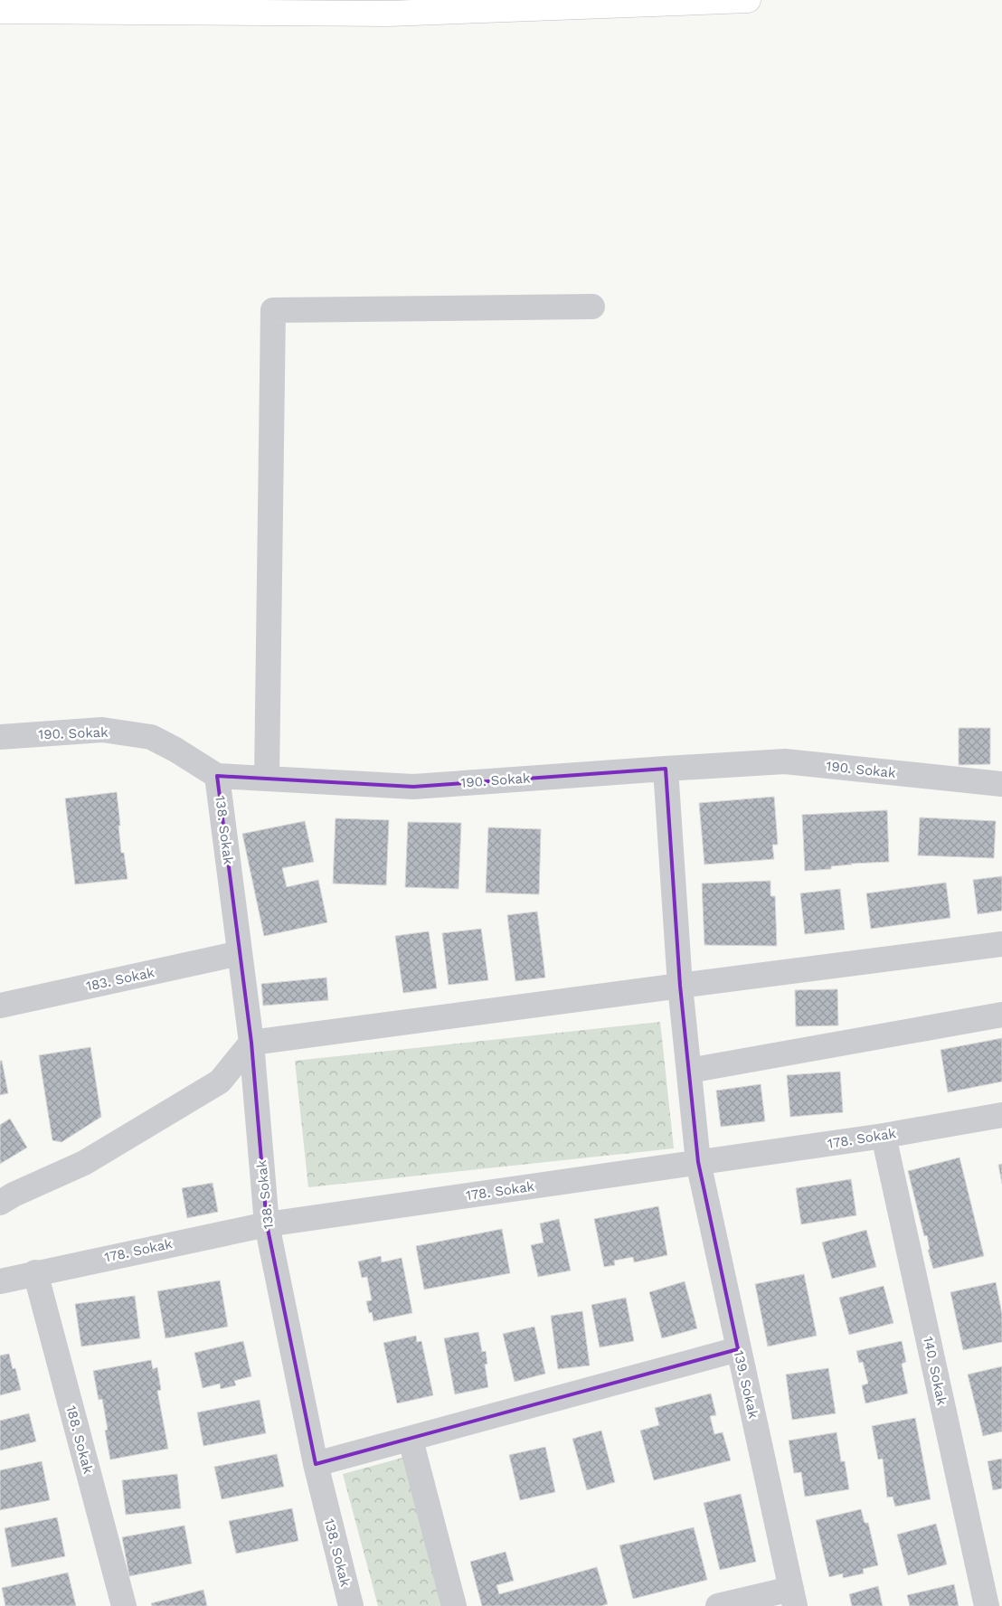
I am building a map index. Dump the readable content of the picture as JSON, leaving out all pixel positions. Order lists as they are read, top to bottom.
{
  "streets": {
    "street": [
      "190. Sokak",
      "138. Sokak",
      "183. Sokak",
      "178. Sokak",
      "140. Sokak",
      "139. Sokak",
      "188. Sokak"
    ]
  },
  "crossings": [
    ["190. Sokak", "138. Sokak"],
    ["190. Sokak", "139. Sokak"],
    ["138. Sokak", "183. Sokak"],
    ["138. Sokak", "178. Sokak"],
    ["178. Sokak", "140. Sokak"],
    ["178. Sokak", "139. Sokak"],
    ["178. Sokak", "188. Sokak"]
  ]
}
